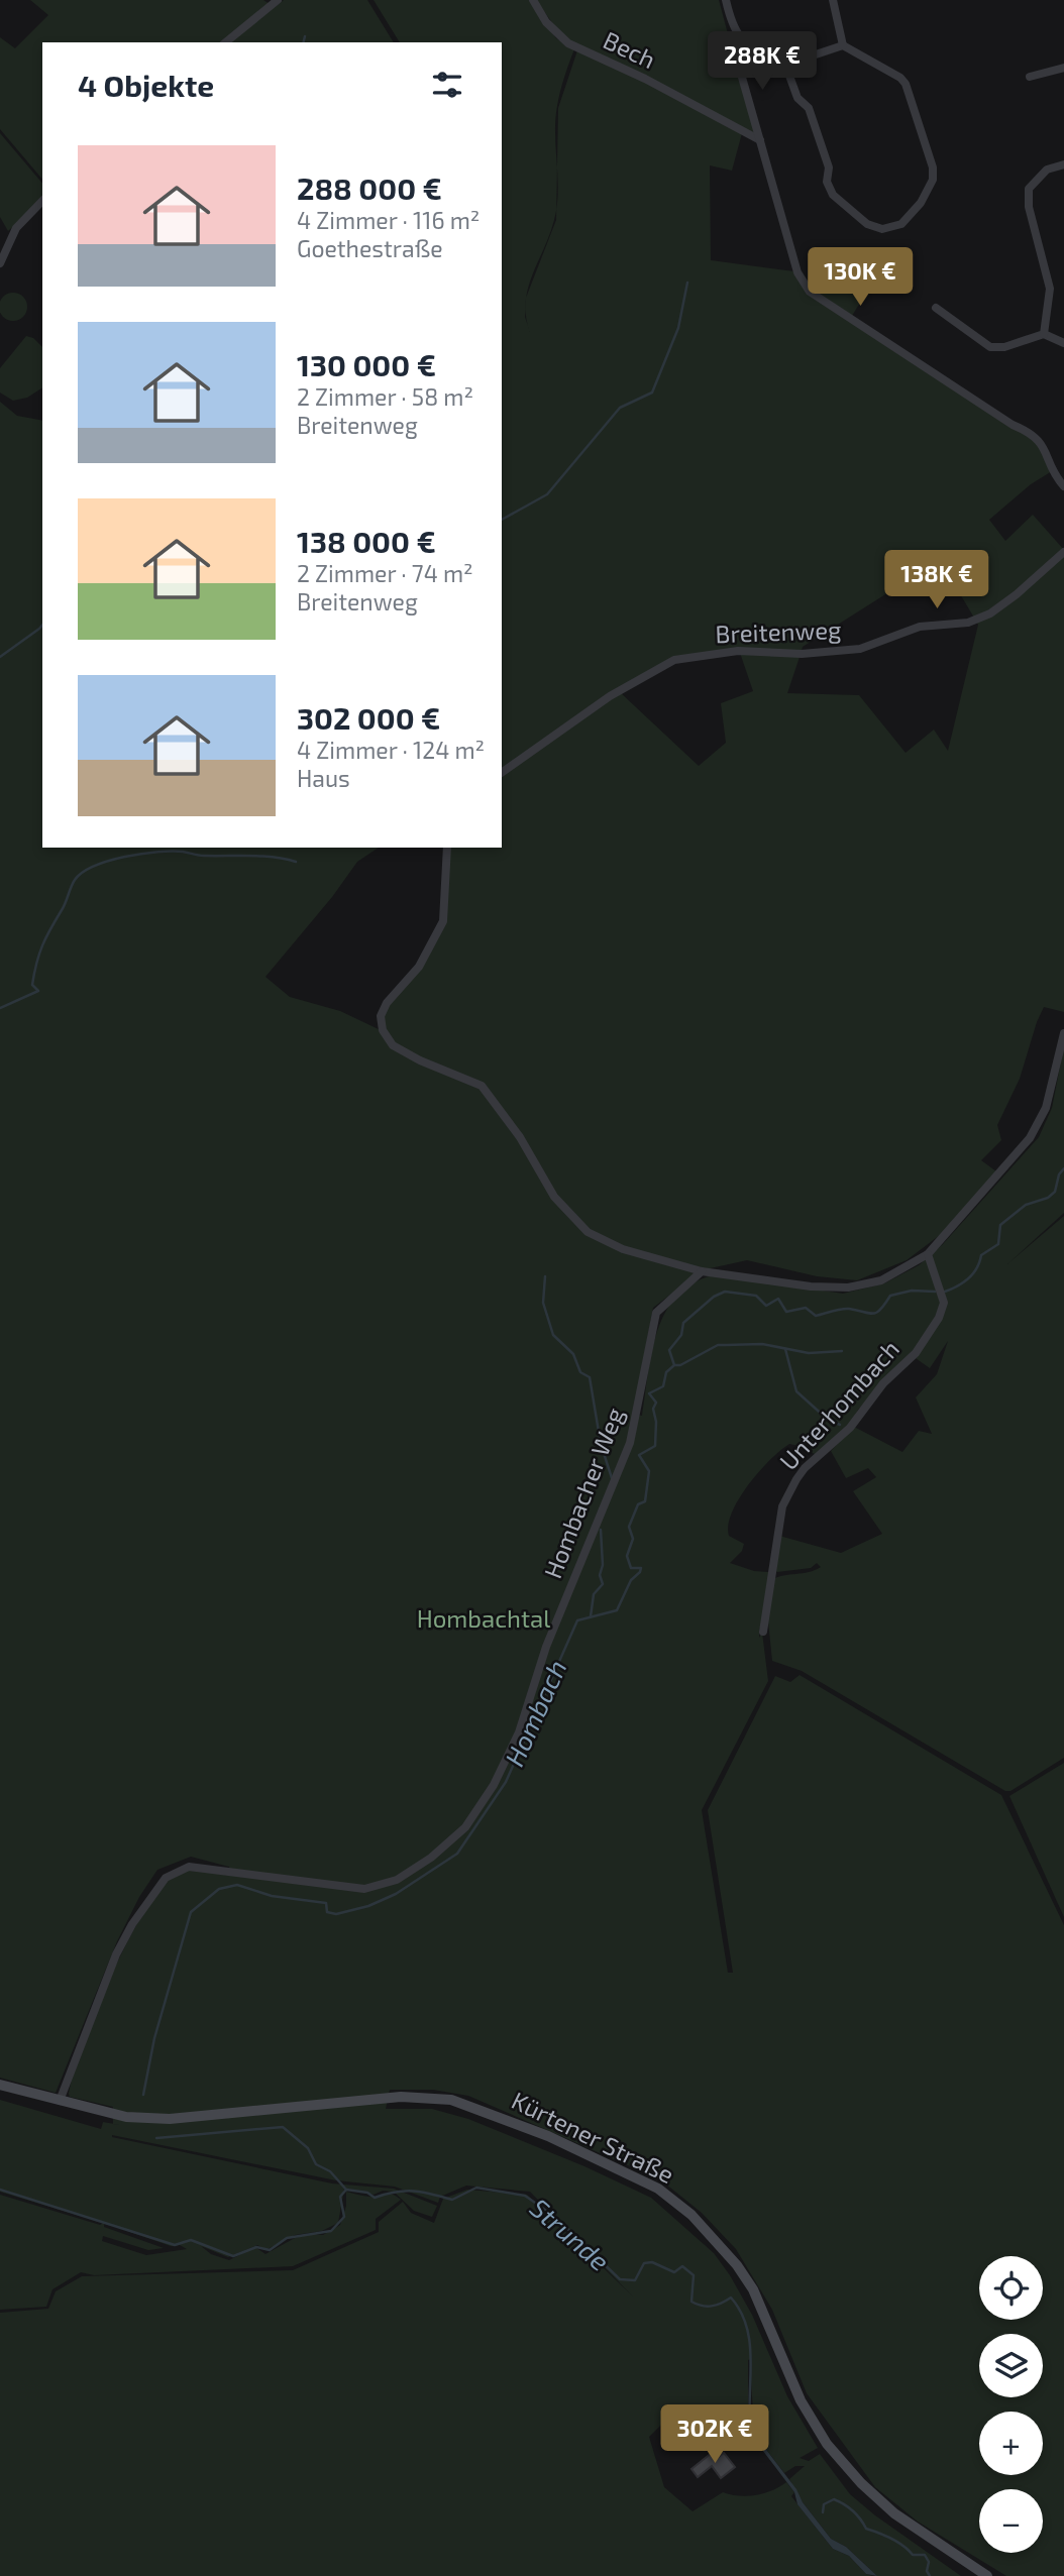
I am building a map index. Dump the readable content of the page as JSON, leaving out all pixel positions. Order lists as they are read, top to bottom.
{
  "streets": {
    "main road": ["Kürtener Straße"],
    "street": [
      "Bech",
      "Breitenweg",
      "Unterhombach",
      "Hombacher Weg"
    ]
  },
  "crossings": [
    ["Hombacher Weg", "Kürtener Straße"]
  ],
  "water": ["Hombach", "Strunde"],
  "parks": ["Hombachtal"],
  "page": {
    "price": [
      "288K €",
      "130K €",
      "138K €",
      "302K €"
    ],
    "heading": "4 Objekte",
    "list": [
      {
        "name": "288 000 €",
        "note": "4 Zimmer · 116 m² · Goethestraße"
      },
      {
        "name": "130 000 €",
        "note": "2 Zimmer · 58 m² · Breitenweg"
      },
      {
        "name": "138 000 €",
        "note": "2 Zimmer · 74 m² · Breitenweg"
      },
      {
        "name": "302 000 €",
        "note": "4 Zimmer · 124 m² · Haus"
      }
    ],
    "map_buttons": ["+", "−"]
  }
}
